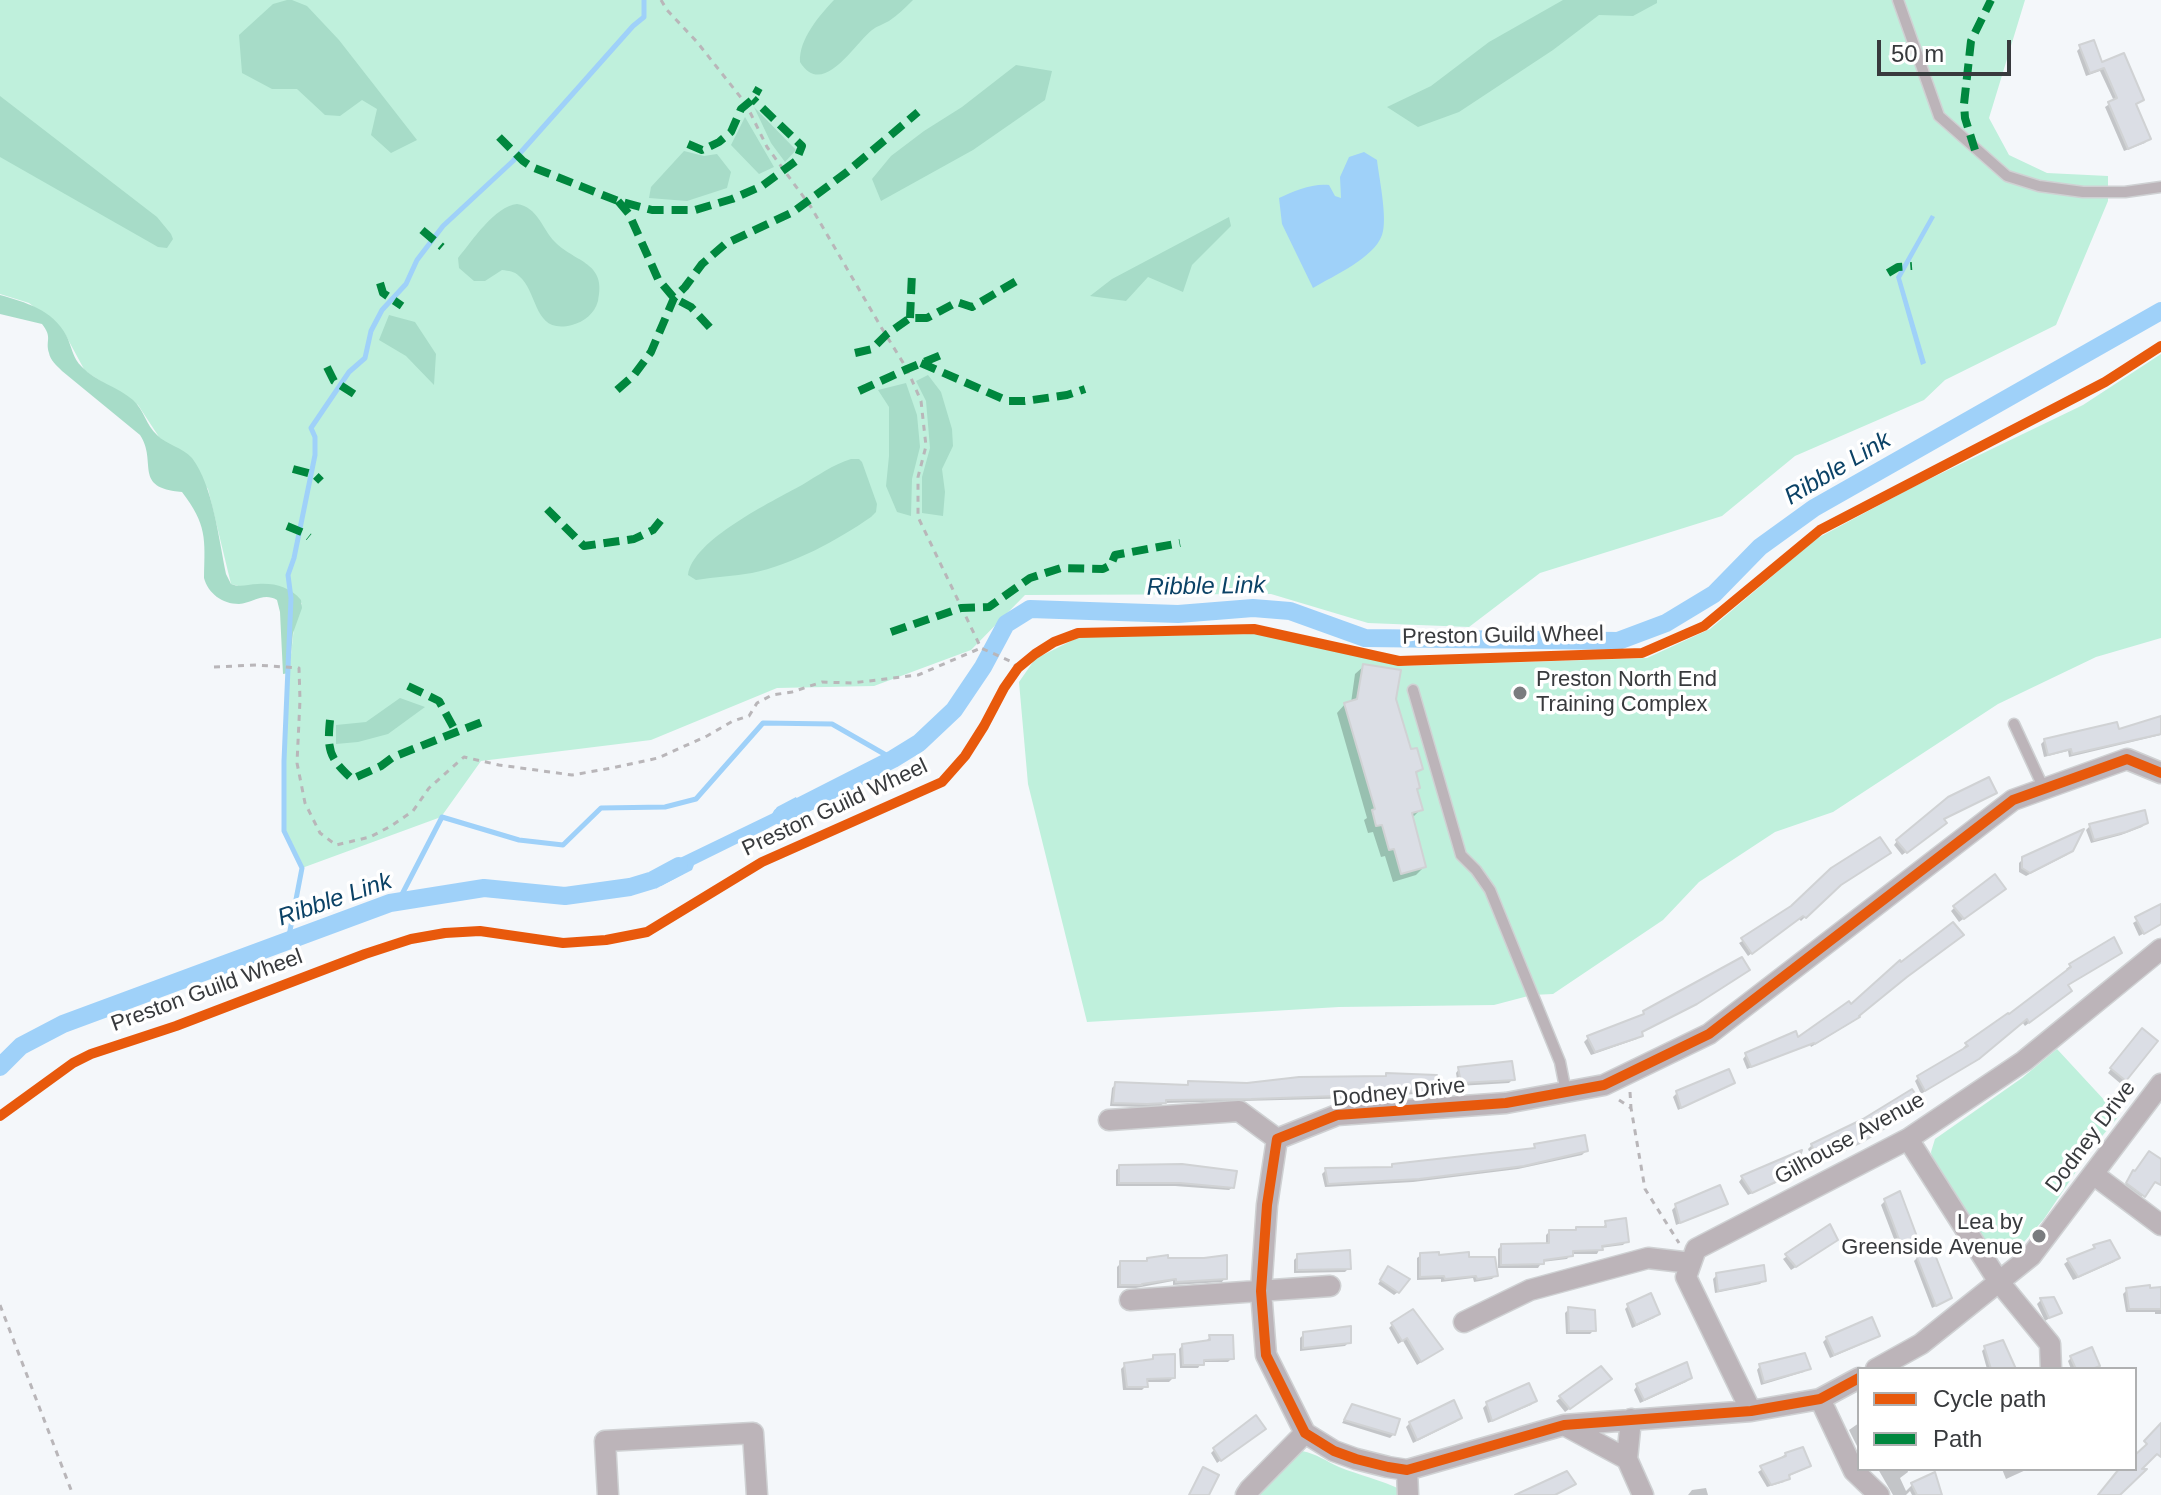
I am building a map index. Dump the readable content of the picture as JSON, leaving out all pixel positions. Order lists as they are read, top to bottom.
{
  "streets": {
    "street": ["Dodney Drive", "Gilhouse Avenue"],
    "cycle path": ["Preston Guild Wheel"]
  },
  "water": ["Ribble Link"],
  "places": ["Preston North End Training Complex", "Lea by Greenside Avenue"],
  "legend": ["Cycle path", "Path"],
  "scale_bar": "50 m"
}
